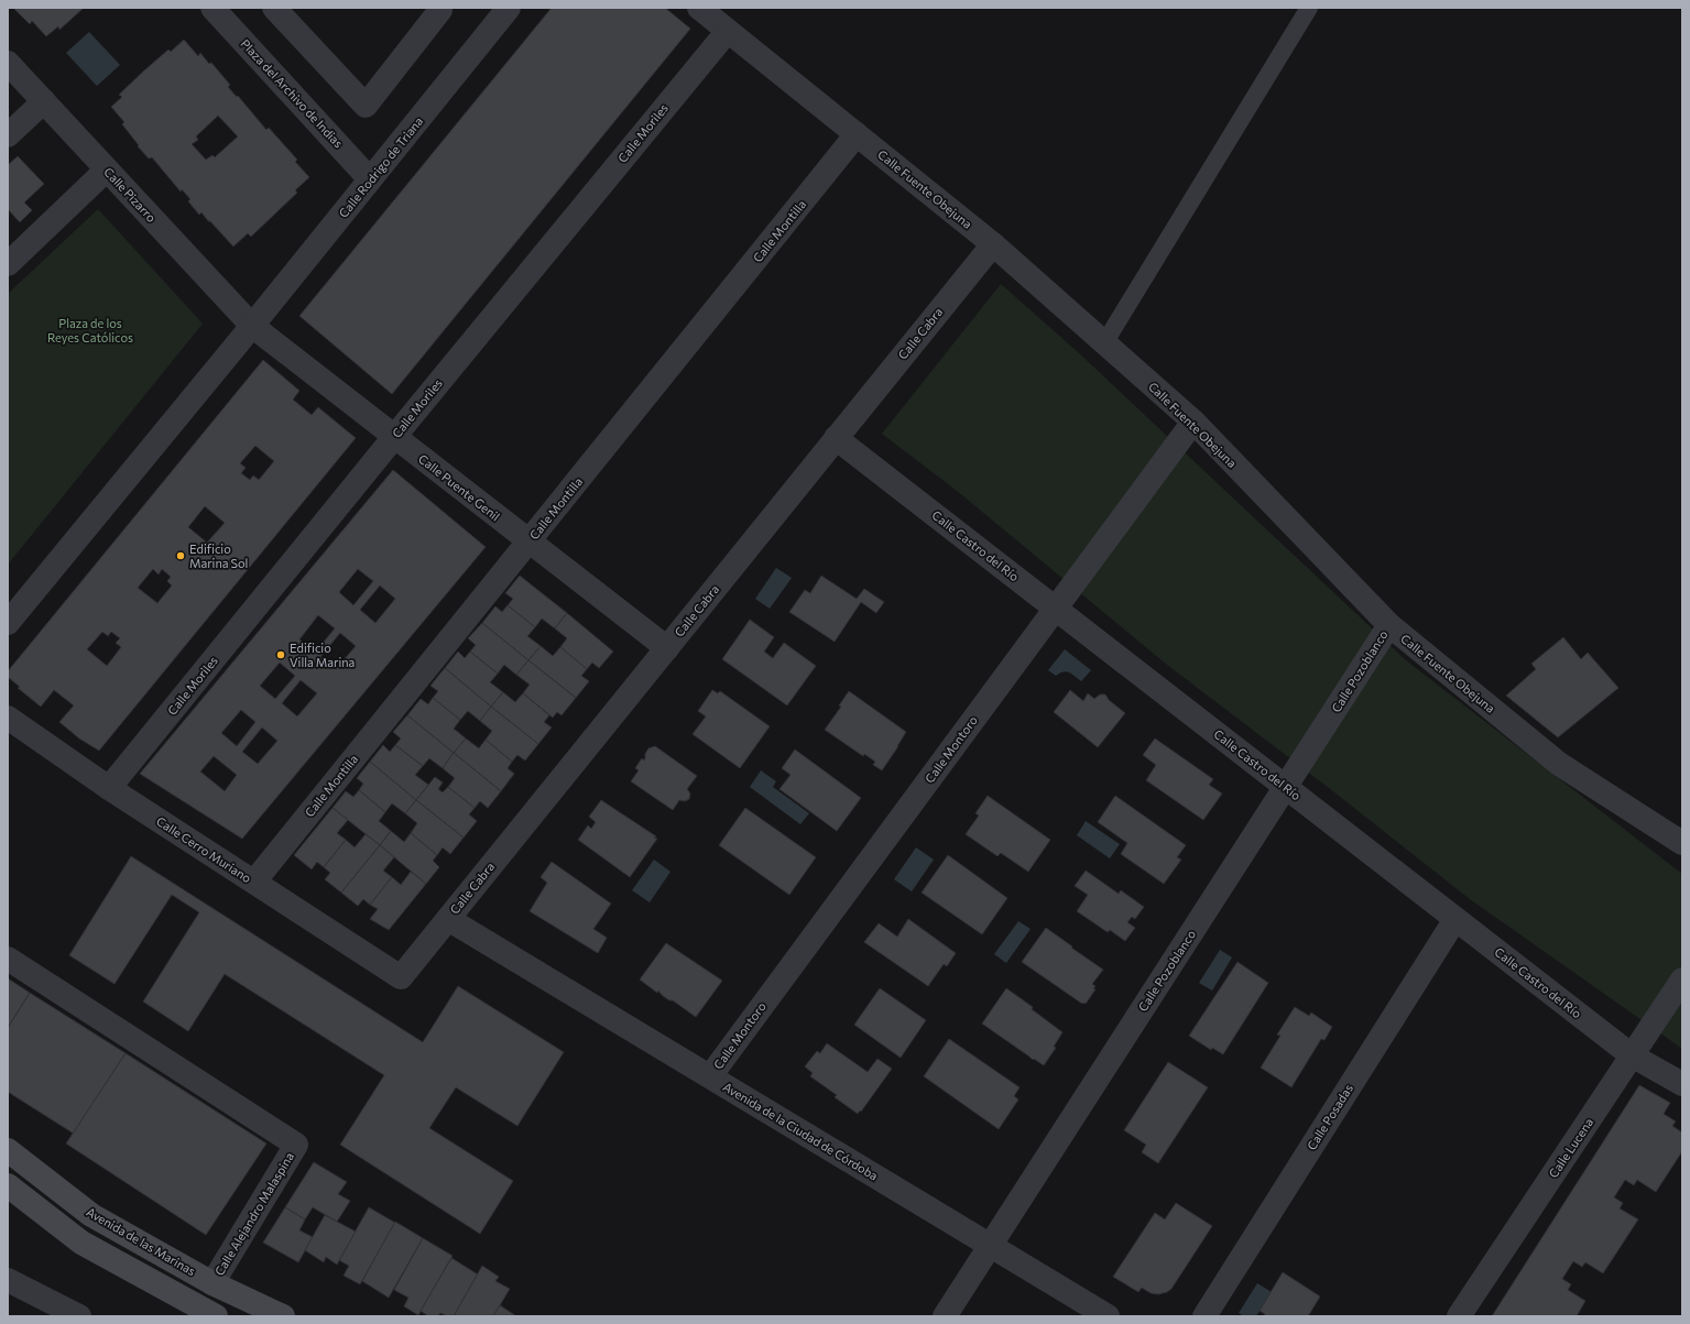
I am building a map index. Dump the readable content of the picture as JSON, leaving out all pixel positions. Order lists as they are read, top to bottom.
{
  "streets": {
    "street": [
      "Plaza del Archivo de Indias",
      "Calle Moriles",
      "Calle Rodrigo de Triana",
      "Calle Fuente Obejuna",
      "Calle Pizarro",
      "Calle Montilla",
      "Calle Cabra",
      "Calle Puente Genil",
      "Calle Castro del Río",
      "Calle Pozoblanco",
      "Calle Montoro",
      "Calle Cerro Muriano",
      "Calle Posadas",
      "Avenida de la Ciudad de Córdoba",
      "Calle Lucena",
      "Calle Alejandro Malaspina",
      "Avenida de las Marinas"
    ]
  },
  "crossings": [
    ["Plaza del Archivo de Indias", "Calle Rodrigo de Triana"],
    ["Calle Moriles", "Calle Fuente Obejuna"],
    ["Calle Moriles", "Calle Puente Genil"],
    ["Calle Moriles", "Calle Cerro Muriano"],
    ["Calle Rodrigo de Triana", "Calle Pizarro"],
    ["Calle Rodrigo de Triana", "Calle Puente Genil"],
    ["Calle Fuente Obejuna", "Calle Montilla"],
    ["Calle Fuente Obejuna", "Calle Cabra"],
    ["Calle Fuente Obejuna", "Calle Pozoblanco"],
    ["Calle Fuente Obejuna", "Calle Montoro"],
    ["Calle Pizarro", "Calle Puente Genil"],
    ["Calle Montilla", "Calle Puente Genil"],
    ["Calle Montilla", "Calle Cerro Muriano"],
    ["Calle Cabra", "Calle Puente Genil"],
    ["Calle Cabra", "Calle Castro del Río"],
    ["Calle Cabra", "Calle Cerro Muriano"],
    ["Calle Cabra", "Avenida de la Ciudad de Córdoba"],
    ["Calle Castro del Río", "Calle Pozoblanco"],
    ["Calle Castro del Río", "Calle Montoro"],
    ["Calle Castro del Río", "Calle Posadas"],
    ["Calle Castro del Río", "Calle Lucena"],
    ["Calle Pozoblanco", "Avenida de la Ciudad de Córdoba"],
    ["Calle Montoro", "Avenida de la Ciudad de Córdoba"],
    ["Calle Alejandro Malaspina", "Avenida de las Marinas"]
  ],
  "parks": ["Plaza de los Reyes Católicos"],
  "places": ["Edificio Marina Sol", "Edificio Villa Marina"]
}
